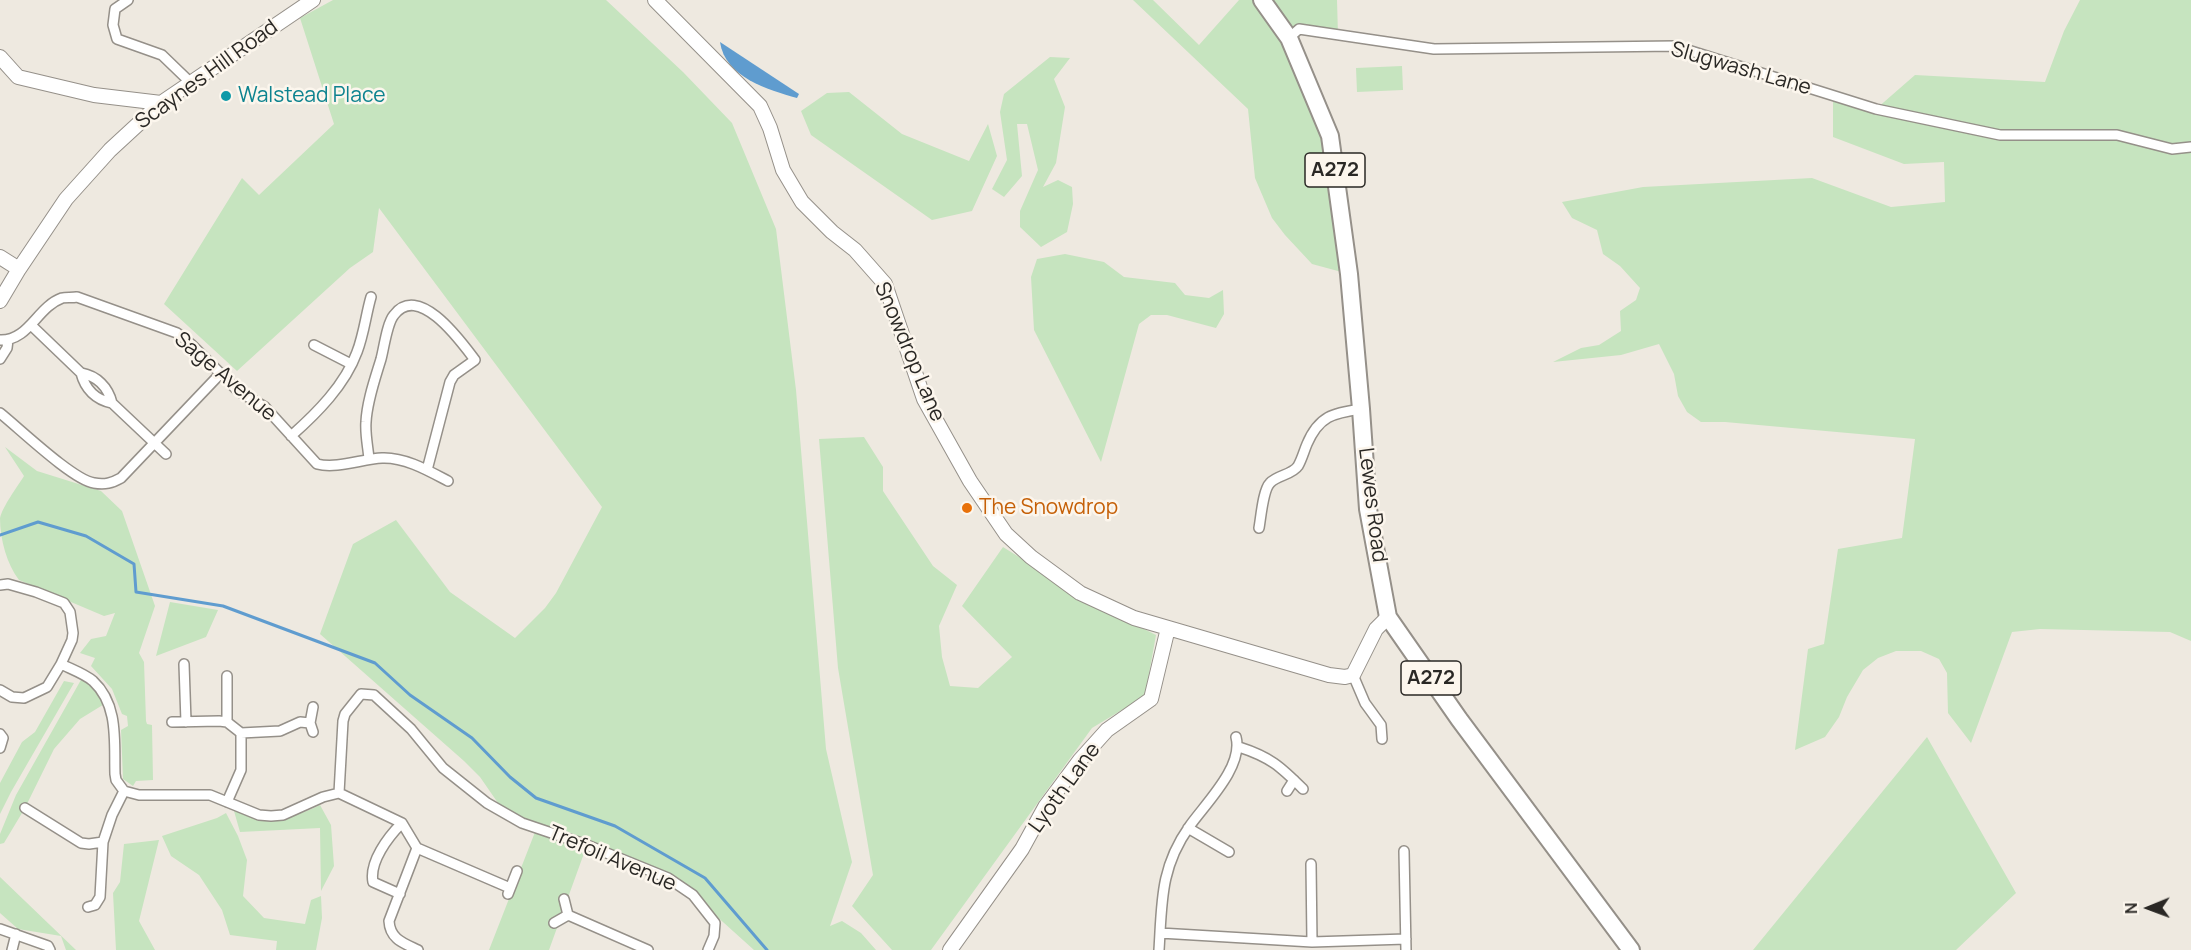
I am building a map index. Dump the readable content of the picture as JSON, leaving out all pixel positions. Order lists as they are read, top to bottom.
{
  "streets": {
    "highway": ["A272", "Lewes Road"],
    "street": [
      "Slugwash Lane",
      "Scaynes Hill Road",
      "Snowdrop Lane",
      "Sage Avenue",
      "Lyoth Lane",
      "Trefoil Avenue"
    ]
  },
  "crossings": [
    ["Slugwash Lane", "Lewes Road"],
    ["Snowdrop Lane", "Lyoth Lane"]
  ],
  "places": ["Walstead Place", "The Snowdrop"],
  "north": "left"
}
